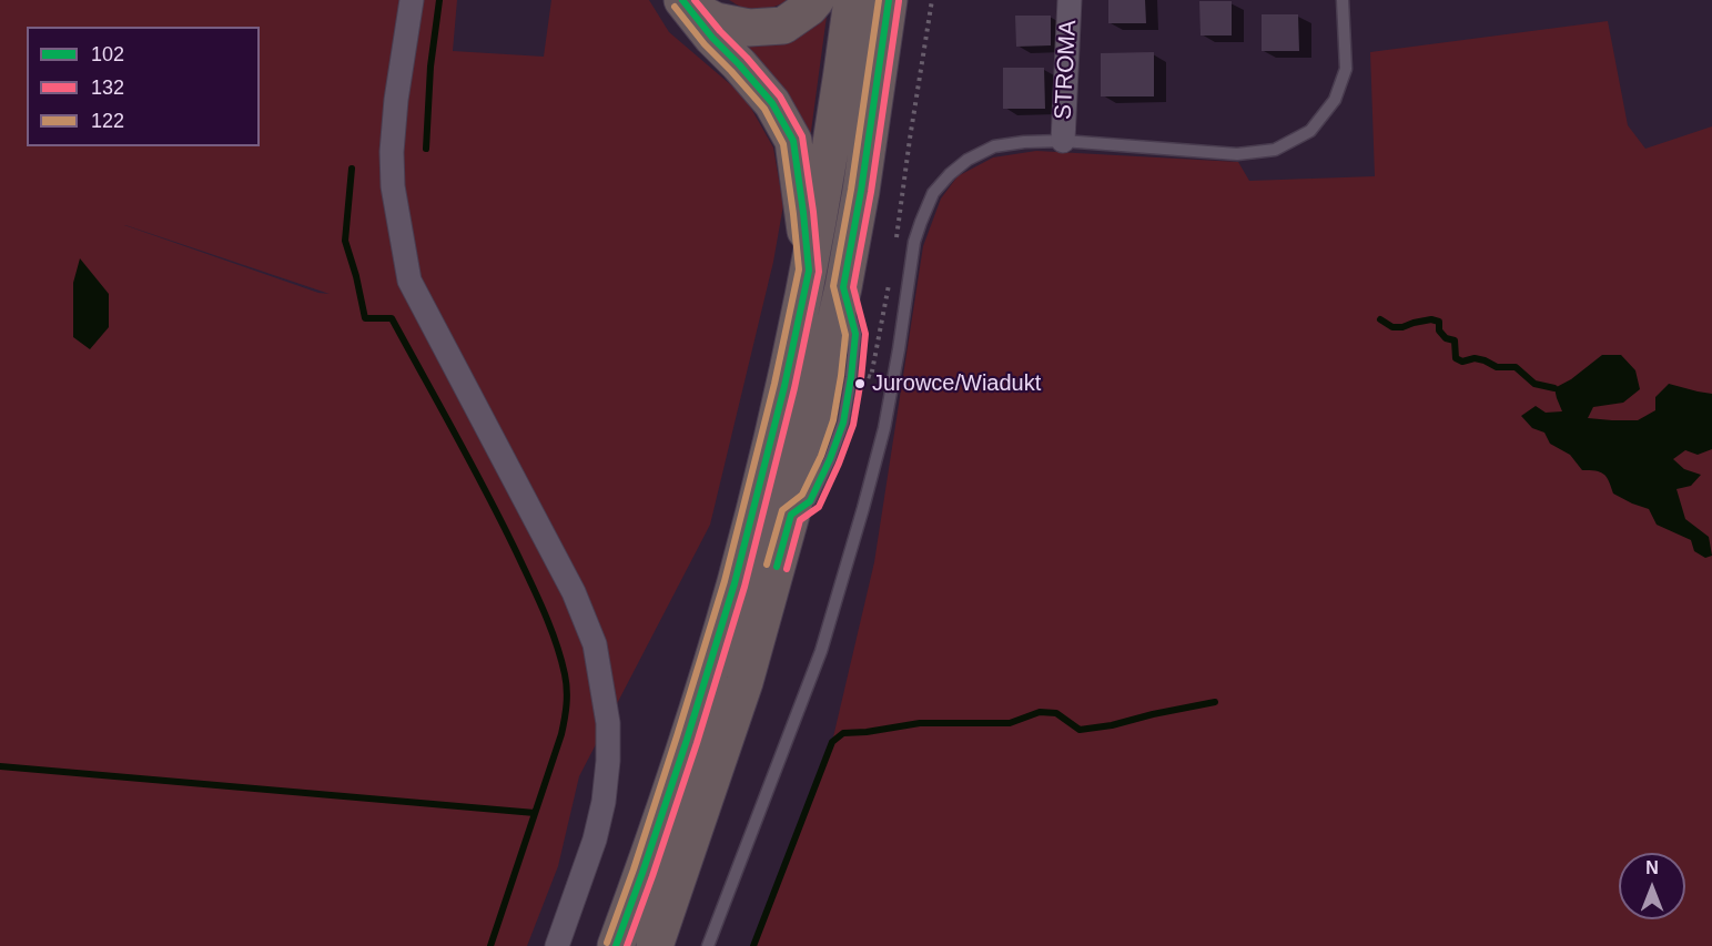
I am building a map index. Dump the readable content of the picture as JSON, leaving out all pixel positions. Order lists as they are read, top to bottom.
{
  "streets": {
    "street": ["STROMA"]
  },
  "places": ["Jurowce/Wiadukt"],
  "lines": ["transit line 102", "transit line 132", "transit line 122"],
  "legend": ["102", "132", "122"],
  "north": "top"
}
